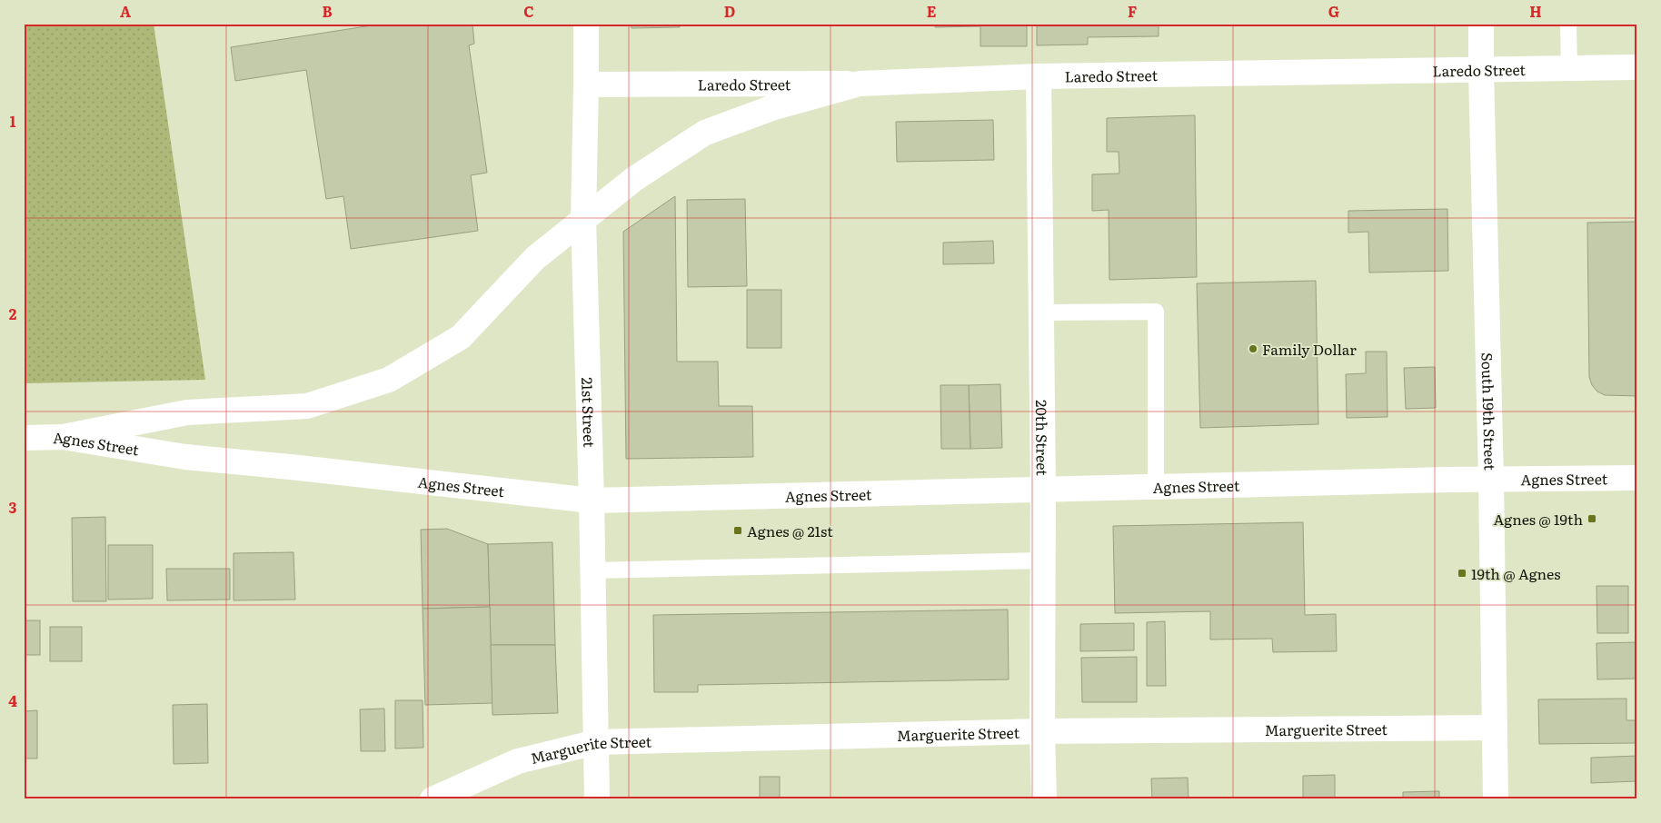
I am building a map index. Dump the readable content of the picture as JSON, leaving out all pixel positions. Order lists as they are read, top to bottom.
{
  "streets": {
    "street": [
      "Laredo Street",
      "21st Street",
      "South 19th Street",
      "20th Street",
      "Agnes Street",
      "Marguerite Street"
    ]
  },
  "crossings": [
    ["Laredo Street", "21st Street"],
    ["Laredo Street", "South 19th Street"],
    ["Laredo Street", "20th Street"],
    ["21st Street", "Agnes Street"],
    ["21st Street", "Marguerite Street"],
    ["South 19th Street", "Agnes Street"],
    ["South 19th Street", "Marguerite Street"],
    ["20th Street", "Agnes Street"],
    ["20th Street", "Marguerite Street"]
  ],
  "places": {
    "other": ["Family Dollar"],
    "transit": ["Agnes @ 19th", "Agnes @ 21st", "19th @ Agnes"]
  },
  "grid": {
    "columns": [
      "A",
      "B",
      "C",
      "D",
      "E",
      "F",
      "G",
      "H"
    ],
    "rows": [
      "1",
      "2",
      "3",
      "4"
    ]
  }
}
